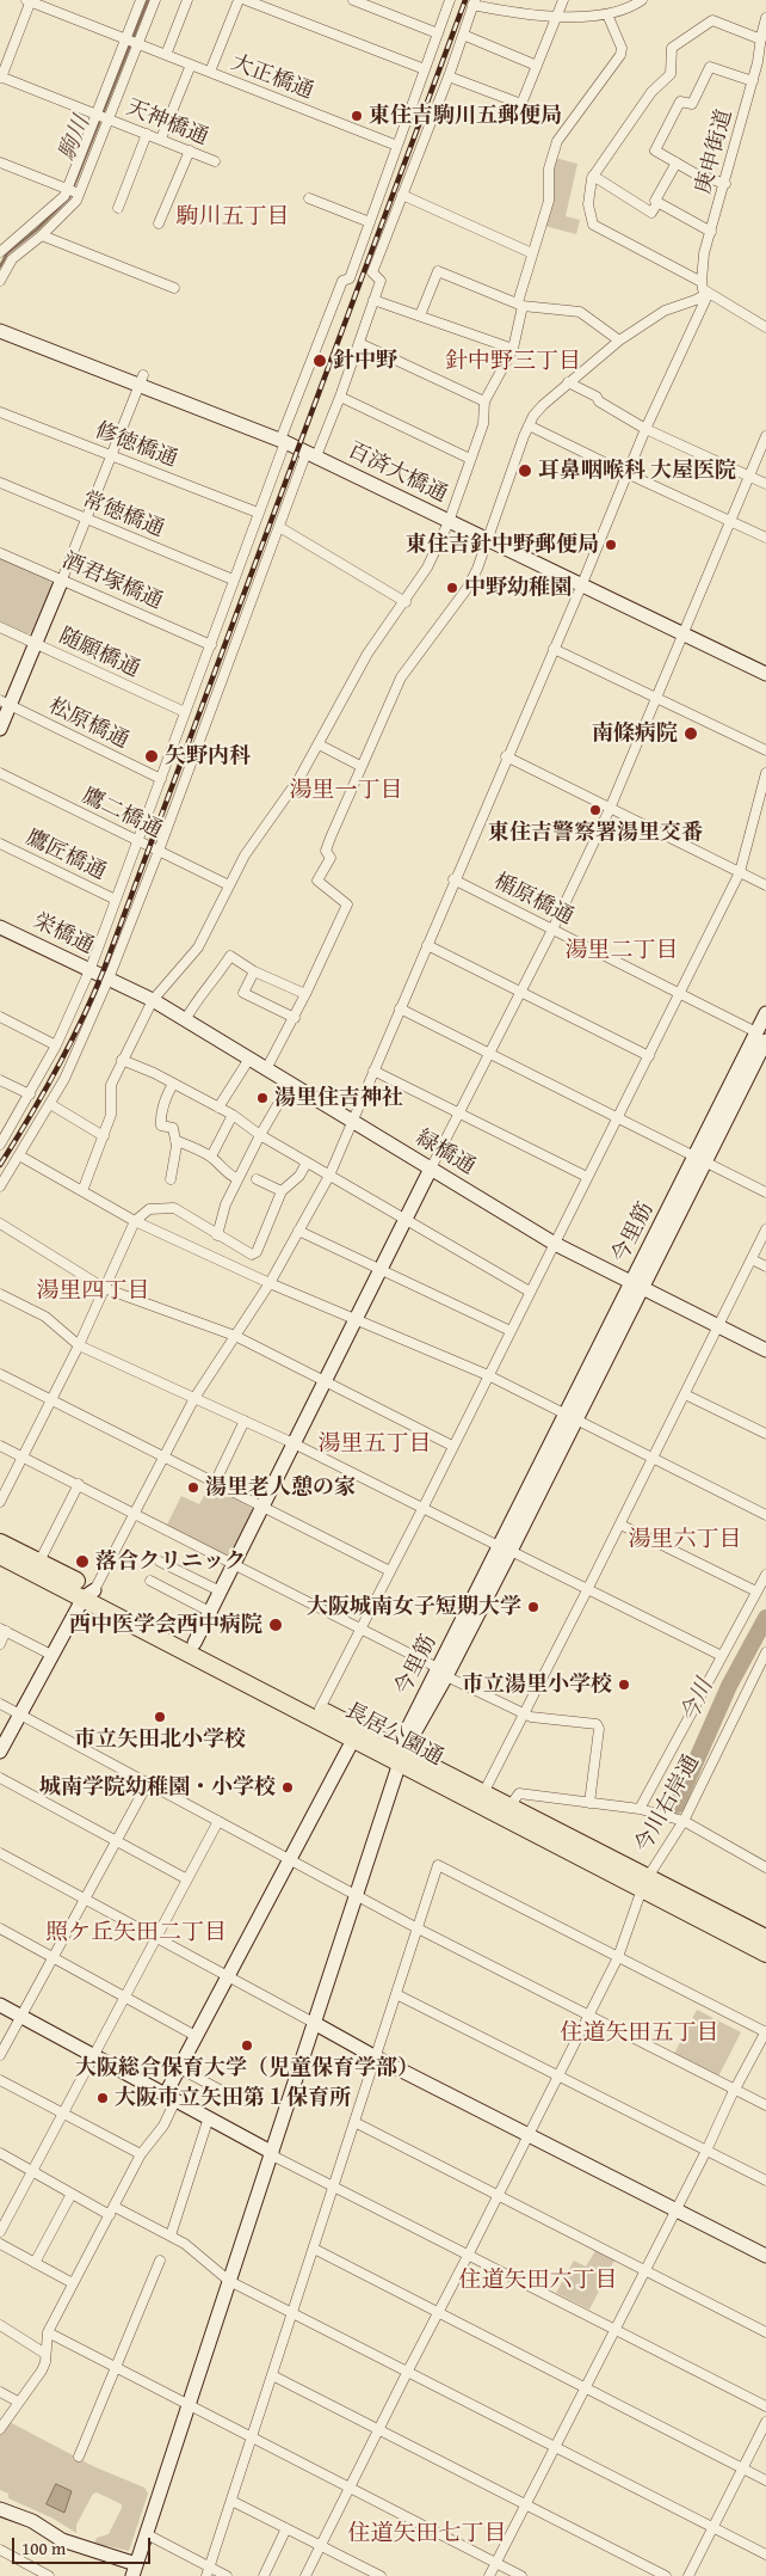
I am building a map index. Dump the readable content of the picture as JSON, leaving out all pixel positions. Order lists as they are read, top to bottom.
{
  "streets": {
    "highway": ["長居公園通"],
    "street": [
      "大正橋通",
      "天神橋通",
      "庚申街道",
      "修徳橋通",
      "百済大橋通",
      "常徳橋通",
      "酒君塚橋通",
      "随願橋通",
      "松原橋通",
      "鷹二橋通",
      "鷹匠橋通",
      "楯原橋通",
      "栄橋通",
      "緑橋通",
      "今里筋",
      "今川右岸通"
    ]
  },
  "crossings": [
    ["楯原橋通", "今里筋"],
    ["栄橋通", "緑橋通"],
    ["緑橋通", "今里筋"],
    ["今里筋", "長居公園通"],
    ["長居公園通", "今川右岸通"]
  ],
  "districts": [
    "駒川五丁目",
    "針中野三丁目",
    "湯里一丁目",
    "湯里二丁目",
    "湯里四丁目",
    "湯里五丁目",
    "湯里六丁目",
    "照ケ丘矢田二丁目",
    "住道矢田五丁目",
    "住道矢田六丁目",
    "住道矢田七丁目"
  ],
  "water": ["駒川", "今川"],
  "places": [
    "東住吉駒川五郵便局",
    "針中野",
    "耳鼻咽喉科 大屋医院",
    "東住吉針中野郵便局",
    "中野幼稚園",
    "南條病院",
    "矢野内科",
    "東住吉警察署湯里交番",
    "湯里住吉神社",
    "湯里老人憩の家",
    "落合クリニック",
    "大阪城南女子短期大学",
    "西中医学会西中病院",
    "市立湯里小学校",
    "市立矢田北小学校",
    "城南学院幼稚園・小学校",
    "大阪総合保育大学（児童保育学部）",
    "大阪市立矢田第１保育所"
  ],
  "scale_bar": "100 m"
}
